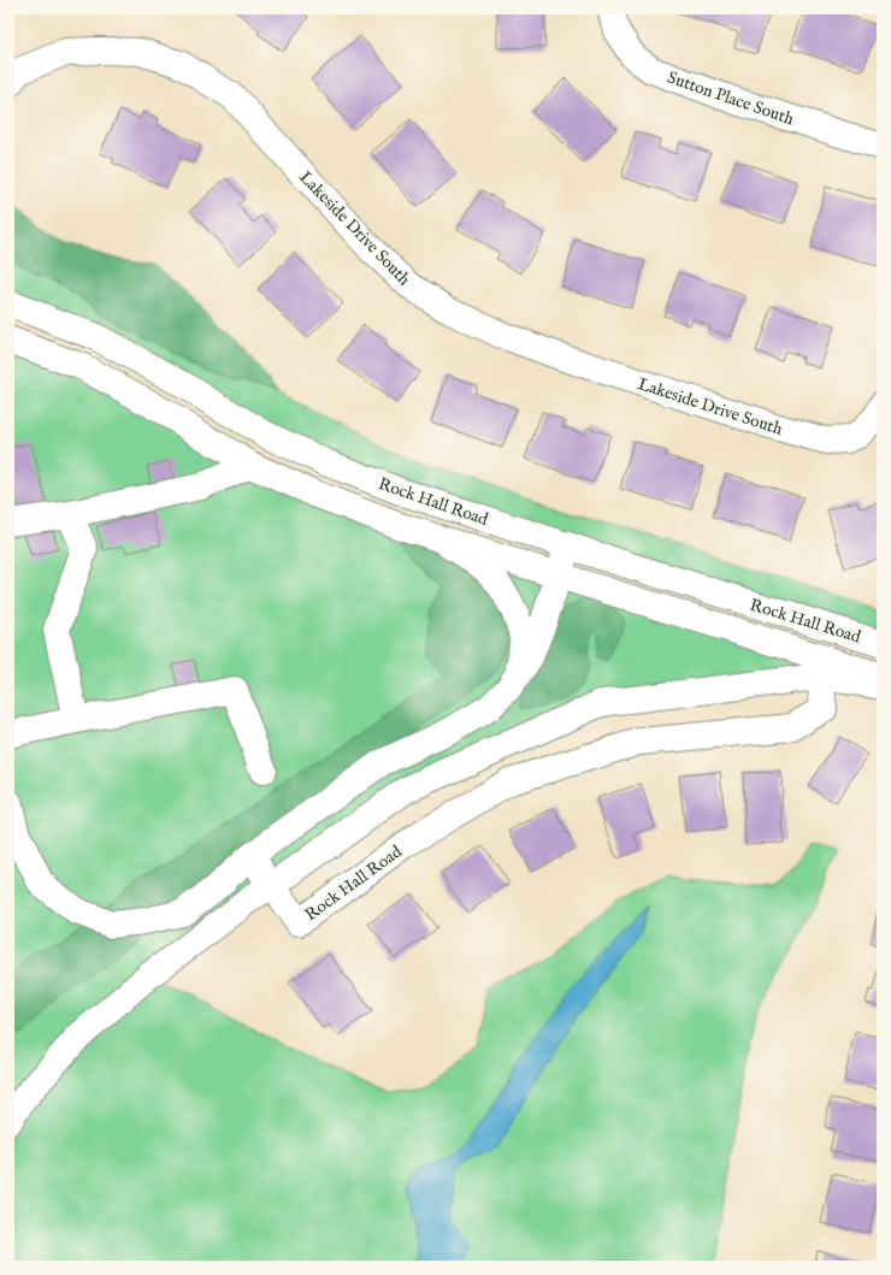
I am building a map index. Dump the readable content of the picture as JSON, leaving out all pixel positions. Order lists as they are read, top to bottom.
{
  "streets": {
    "main road": ["Sutton Place South", "Lakeside Drive South", "Rock Hall Road"]
  }
}
